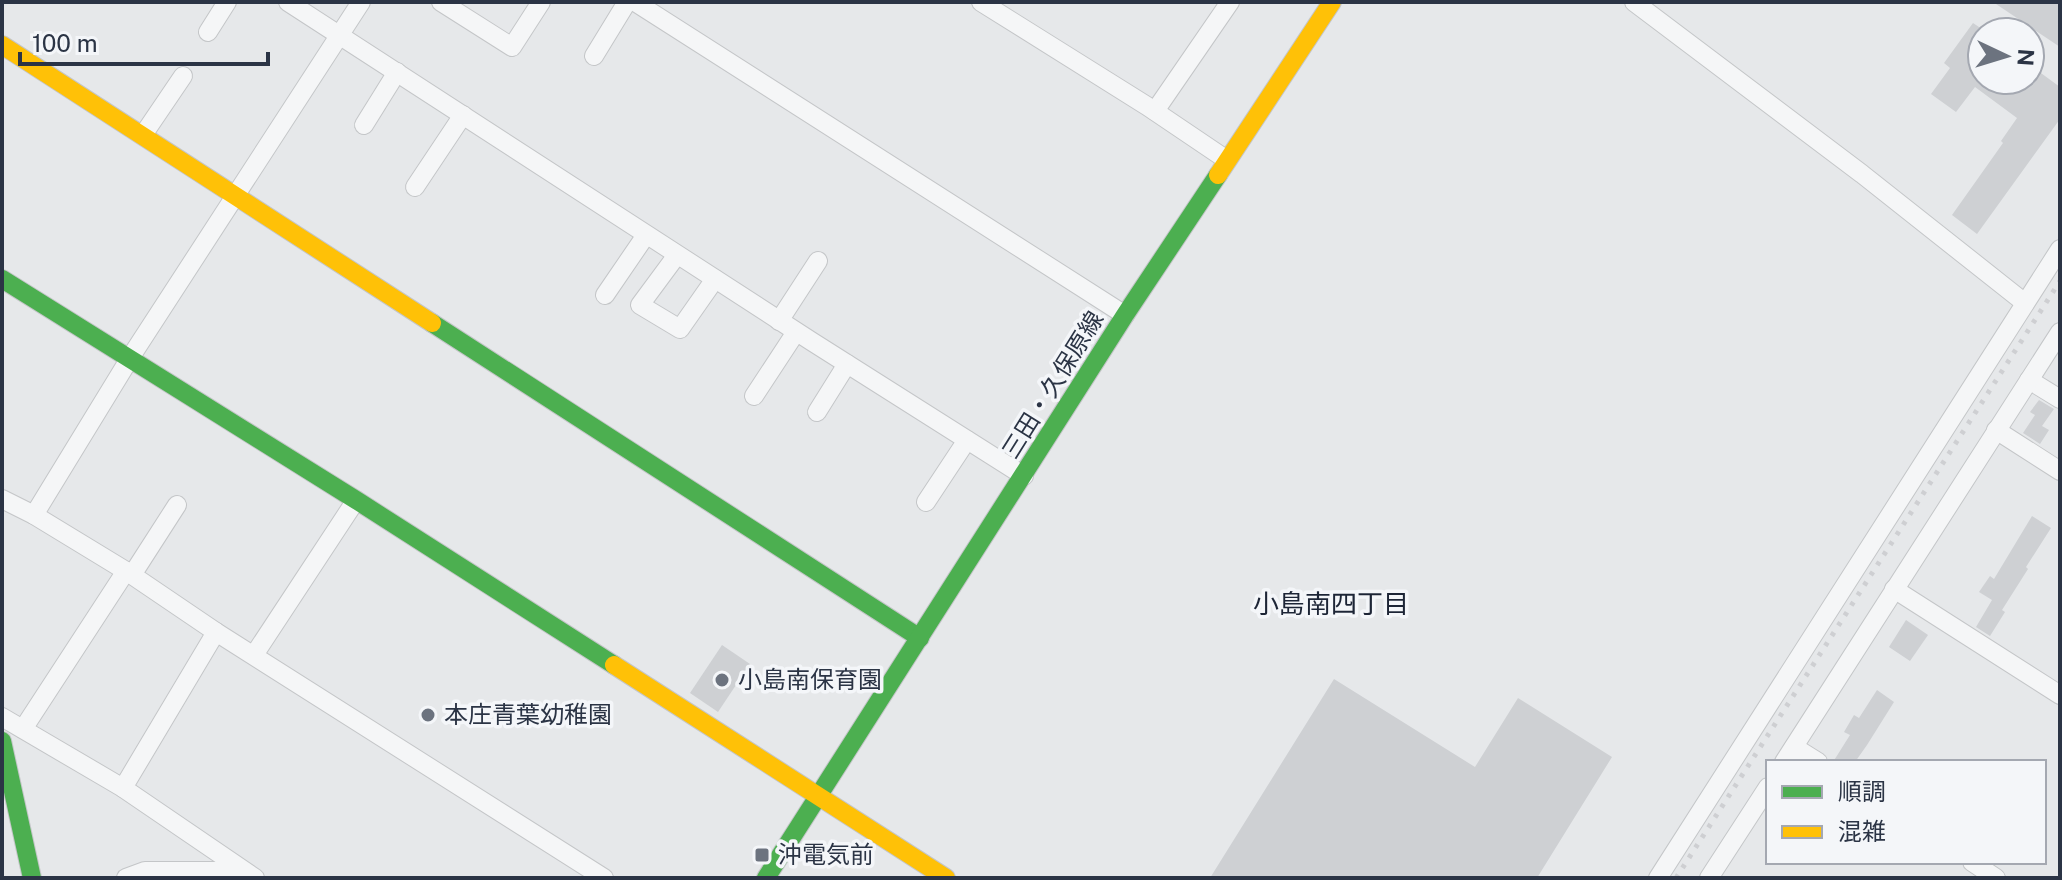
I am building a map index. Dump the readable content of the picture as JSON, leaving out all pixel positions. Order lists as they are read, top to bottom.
{
  "streets": {
    "street": ["三田・久保原線"]
  },
  "districts": ["小島南四丁目"],
  "places": {
    "other": ["小島南保育園", "本庄青葉幼稚園"],
    "transit": ["沖電気前"]
  },
  "legend": ["順調", "混雑"],
  "scale_bar": "100 m",
  "north": "right"
}
